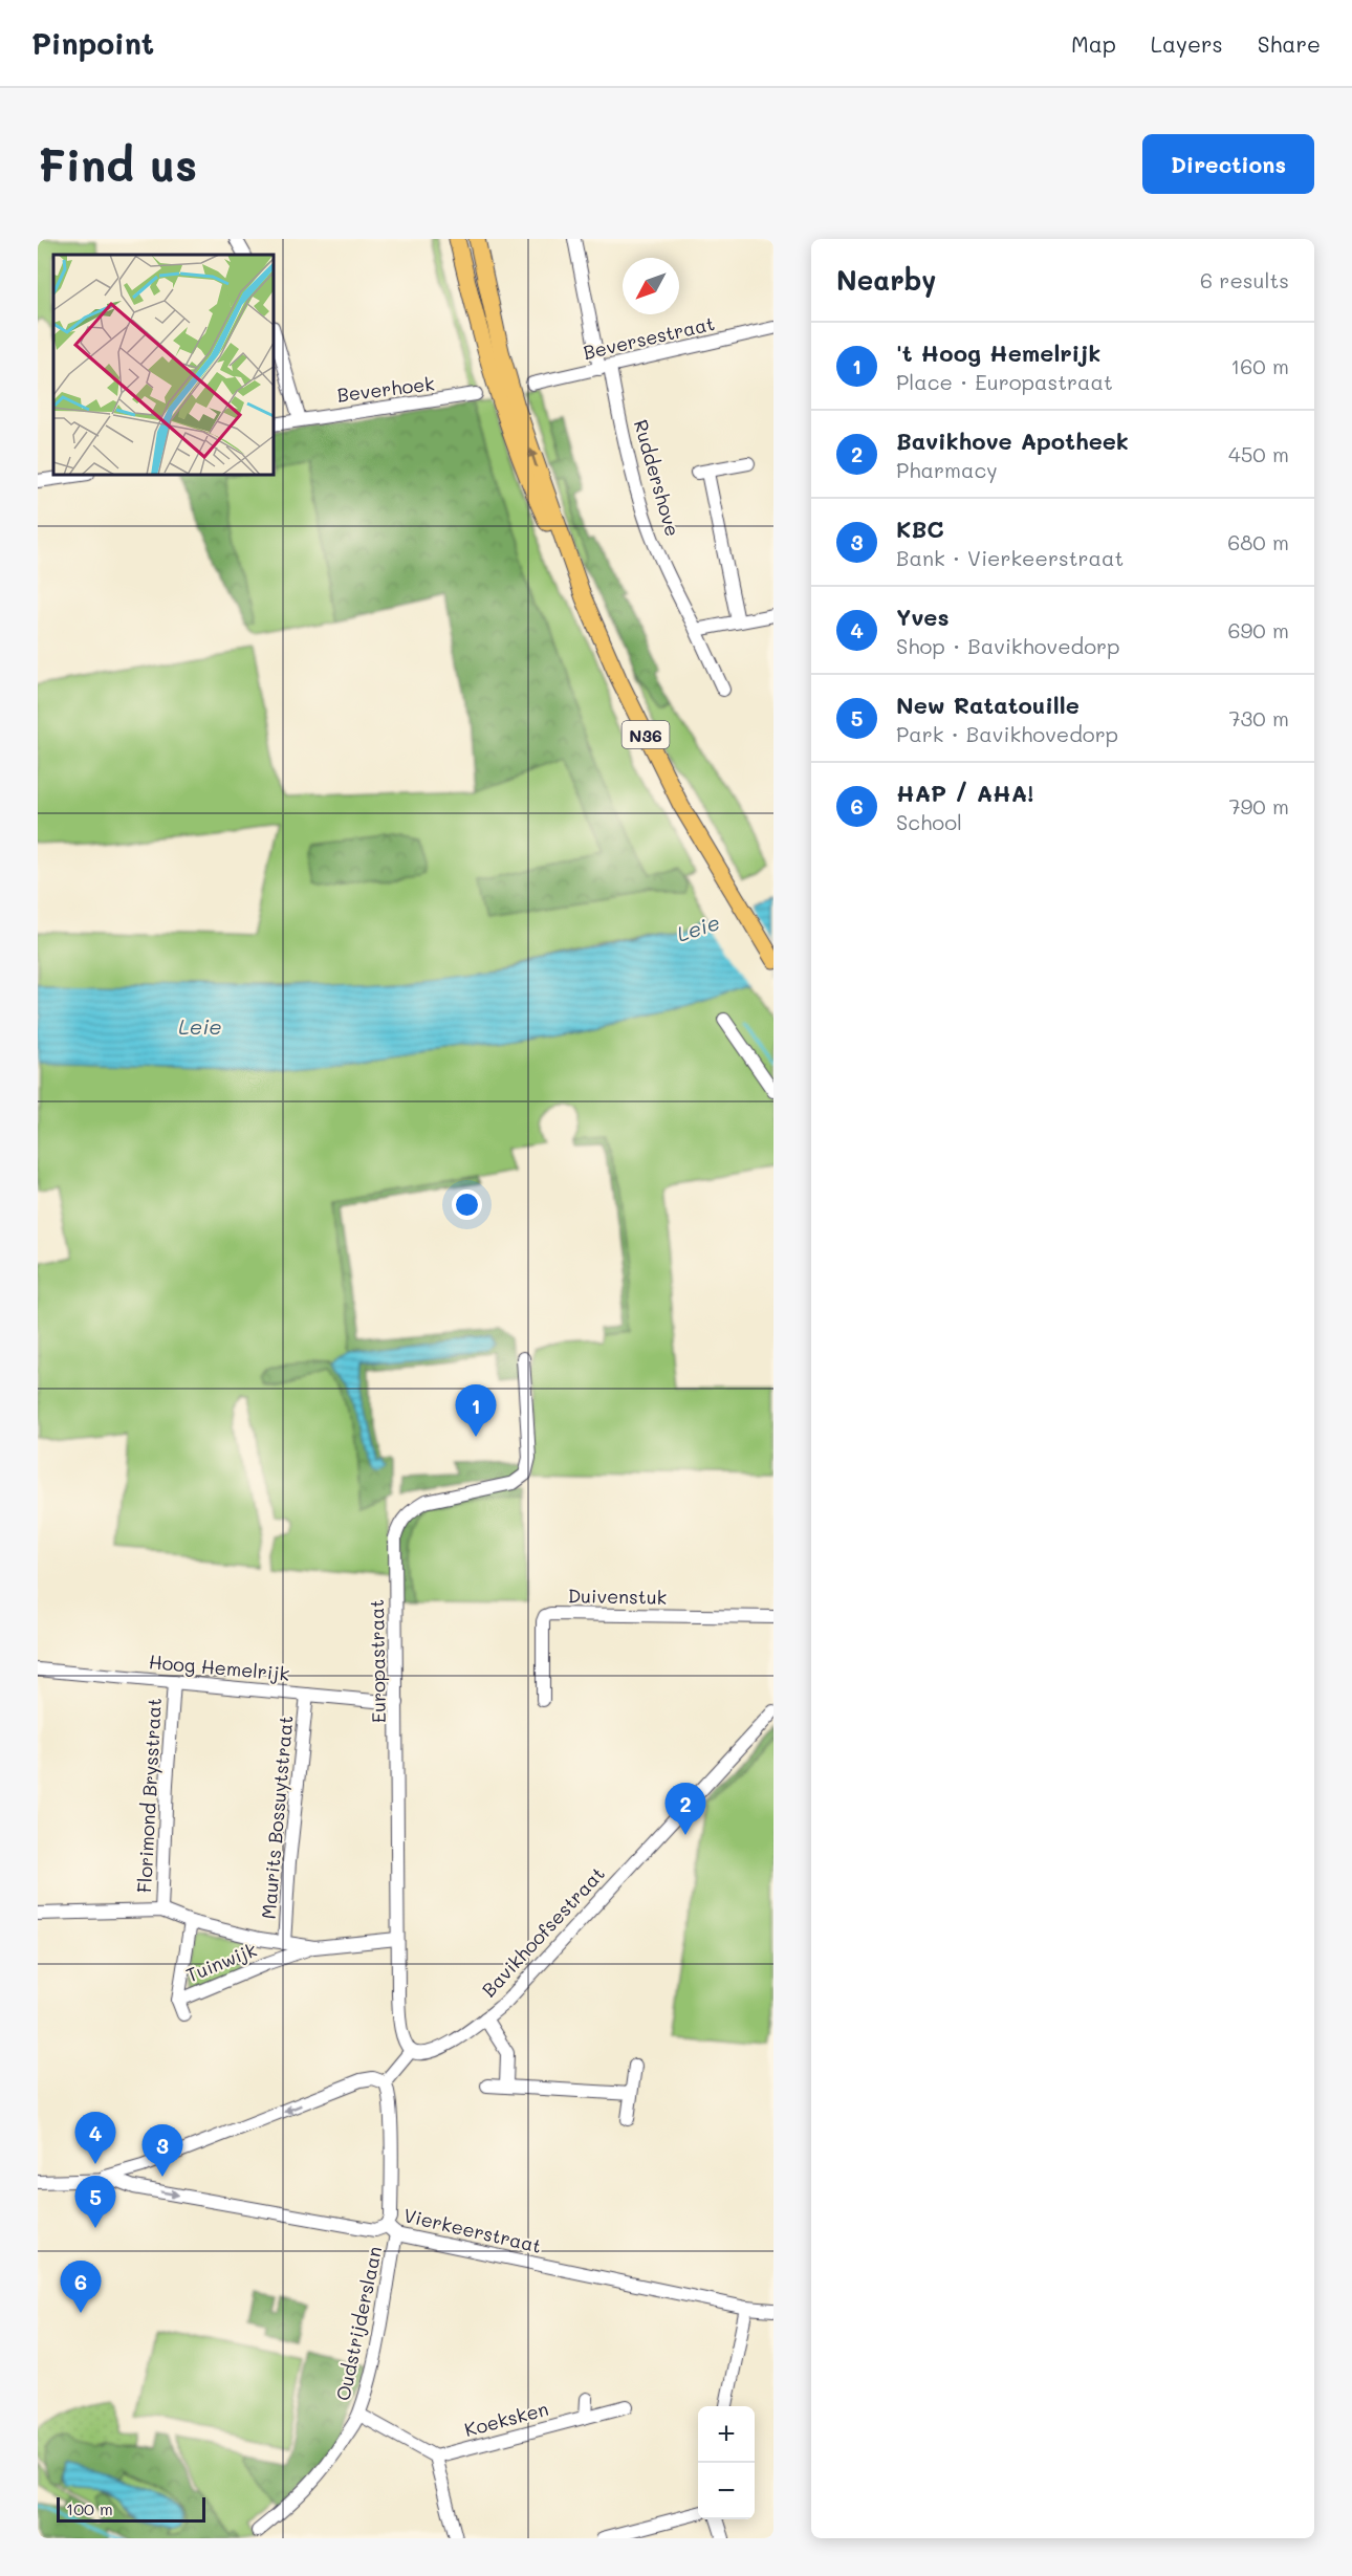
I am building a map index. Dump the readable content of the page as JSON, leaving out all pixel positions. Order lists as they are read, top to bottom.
{
  "streets": {
    "main road": ["N36"],
    "street": [
      "Beversestraat",
      "Beverhoek",
      "Ruddershove",
      "Duivenstuk",
      "Europastraat",
      "Hoog Hemelrijk",
      "Florimond Brysstraat",
      "Maurits Bossuytstraat",
      "Bavikhoofsestraat",
      "Tuinwijk",
      "Vierkeerstraat",
      "Oudstrijderslaan",
      "Koeksken"
    ]
  },
  "crossings": [
    ["Beversestraat", "Ruddershove"],
    ["Europastraat", "Hoog Hemelrijk"],
    ["Europastraat", "Bavikhoofsestraat"],
    ["Europastraat", "Tuinwijk"],
    ["Hoog Hemelrijk", "Florimond Brysstraat"],
    ["Hoog Hemelrijk", "Maurits Bossuytstraat"],
    ["Florimond Brysstraat", "Tuinwijk"],
    ["Maurits Bossuytstraat", "Tuinwijk"],
    ["Vierkeerstraat", "Oudstrijderslaan"]
  ],
  "one_way": ["Vierkeerstraat"],
  "water": ["Leie"],
  "scale_bar": "100 m",
  "north": "bottom left",
  "page": {
    "header": "Pinpoint",
    "nav": ["Map", "Layers", "Share"],
    "buttons": "Directions",
    "title": "Find us",
    "heading": ["Nearby", "6 results"],
    "list": [
      {
        "mark": "1",
        "name": "'t Hoog Hemelrijk",
        "note": "Place · Europastraat",
        "value": "160 m"
      },
      {
        "mark": "2",
        "name": "Bavikhove Apotheek",
        "note": "Pharmacy",
        "value": "450 m"
      },
      {
        "mark": "3",
        "name": "KBC",
        "note": "Bank · Vierkeerstraat",
        "value": "680 m"
      },
      {
        "mark": "4",
        "name": "Yves",
        "note": "Shop · Bavikhovedorp",
        "value": "690 m"
      },
      {
        "mark": "5",
        "name": "New Ratatouille",
        "note": "Park · Bavikhovedorp",
        "value": "730 m"
      },
      {
        "mark": "6",
        "name": "HAP / AHA!",
        "note": "School",
        "value": "790 m"
      }
    ],
    "pins": [
      "1",
      "2",
      "4",
      "3",
      "5",
      "6"
    ],
    "map_buttons": ["+", "−"],
    "scale": "100 m"
  }
}
